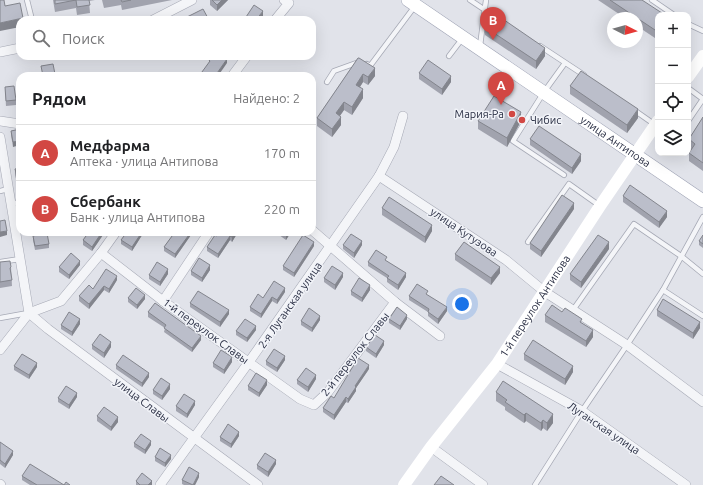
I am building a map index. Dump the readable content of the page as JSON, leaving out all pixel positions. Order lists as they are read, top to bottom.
{
  "streets": {
    "main road": ["улица Антипова", "1-й переулок Антипова"],
    "street": [
      "улица Кутузова",
      "2-я Луганская улица",
      "1-й переулок Славы",
      "2-й переулок Славы",
      "улица Славы",
      "Луганская улица"
    ]
  },
  "crossings": [
    ["улица Антипова", "1-й переулок Антипова"],
    ["улица Кутузова", "2-я Луганская улица"],
    ["улица Кутузова", "1-й переулок Антипова"],
    ["2-я Луганская улица", "1-й переулок Славы"],
    ["2-я Луганская улица", "2-й переулок Славы"],
    ["2-я Луганская улица", "улица Славы"],
    ["1-й переулок Антипова", "Луганская улица"],
    ["1-й переулок Славы", "2-й переулок Славы"]
  ],
  "places": ["Мария-Ра", "Чибис"],
  "north": "right",
  "page": {
    "pins": ["B", "A"],
    "map_buttons": ["+", "−"],
    "search": "Поиск",
    "heading": ["Рядом", "Найдено: 2"],
    "list": [
      {
        "mark": "A",
        "name": "Медфарма",
        "note": "Аптека · улица Антипова",
        "value": "170 m"
      },
      {
        "mark": "B",
        "name": "Сбербанк",
        "note": "Банк · улица Антипова",
        "value": "220 m"
      }
    ]
  }
}
